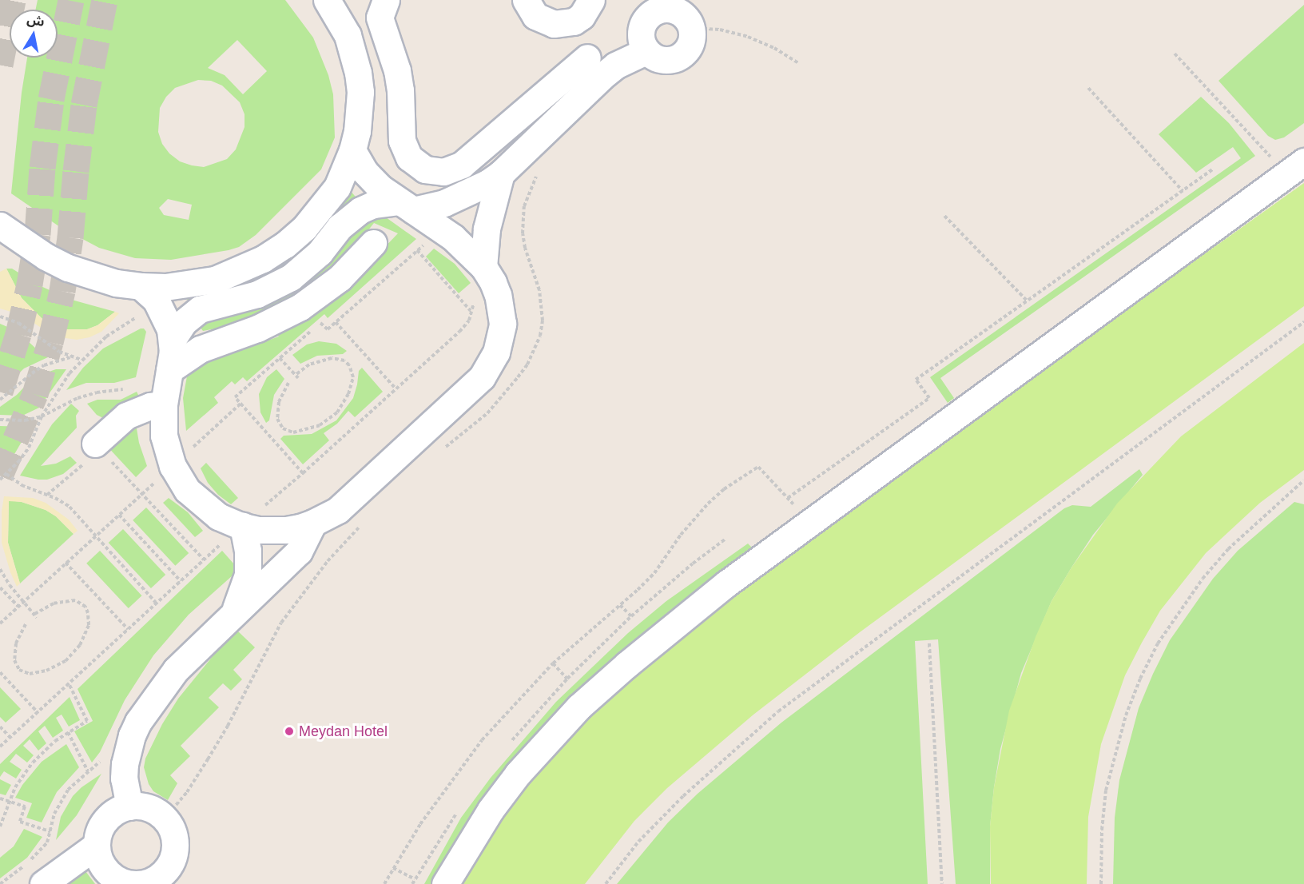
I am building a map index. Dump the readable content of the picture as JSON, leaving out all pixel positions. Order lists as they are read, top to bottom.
{
  "places": ["Meydan Hotel"],
  "north": "top"
}
